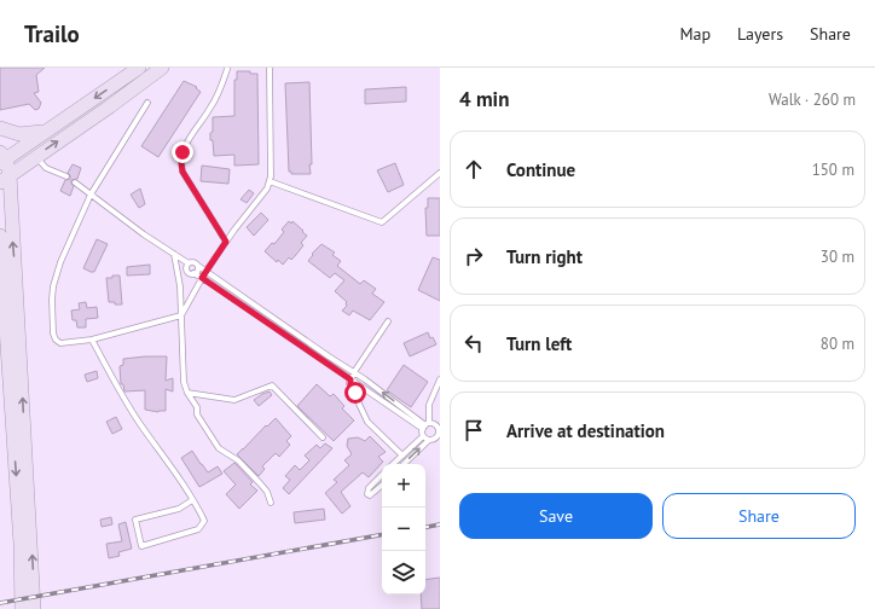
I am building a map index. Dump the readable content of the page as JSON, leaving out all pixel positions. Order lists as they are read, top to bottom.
{
  "page": {
    "header": "Trailo",
    "nav": ["Map", "Layers", "Share"],
    "heading": ["4 min", "Walk · 260 m"],
    "list": [
      ["Continue", "150 m"],
      ["Turn right", "30 m"],
      ["Turn left", "80 m"],
      "Arrive at destination"
    ],
    "map_buttons": ["+", "−"],
    "buttons": ["Save", "Share"]
  }
}
